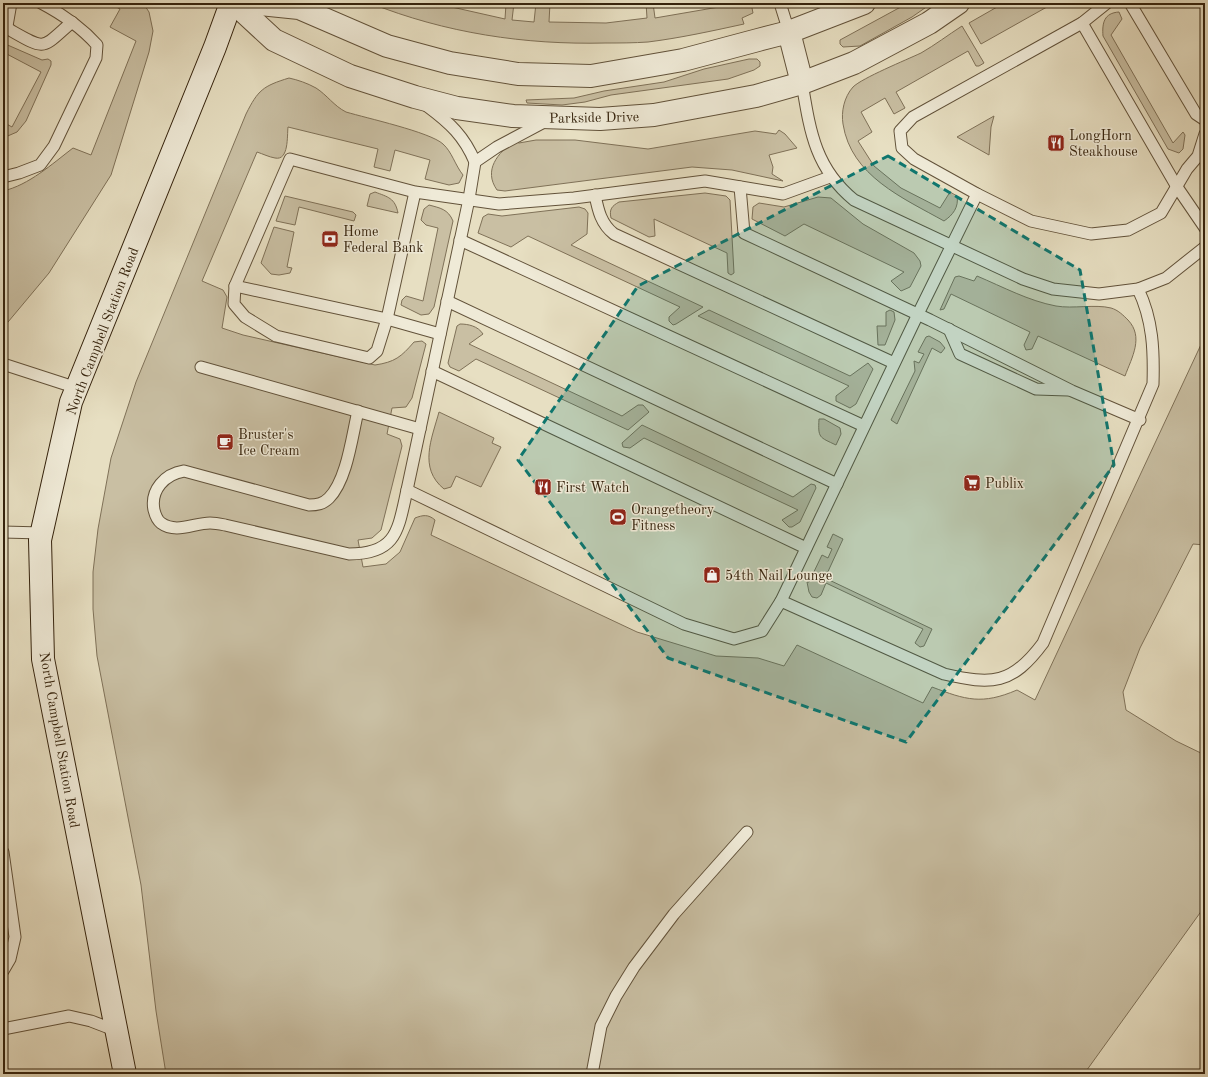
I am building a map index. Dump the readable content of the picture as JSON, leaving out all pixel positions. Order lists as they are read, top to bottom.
{
  "streets": {
    "street": ["Parkside Drive", "North Campbell Station Road"]
  },
  "places": {
    "restaurant": ["LongHorn Steakhouse", "First Watch"],
    "bank": ["Home Federal Bank"],
    "cafe": ["Bruster's Ice Cream"],
    "supermarket": ["Publix"],
    "sports": ["Orangetheory Fitness"],
    "shop": ["54th Nail Lounge"]
  }
}
